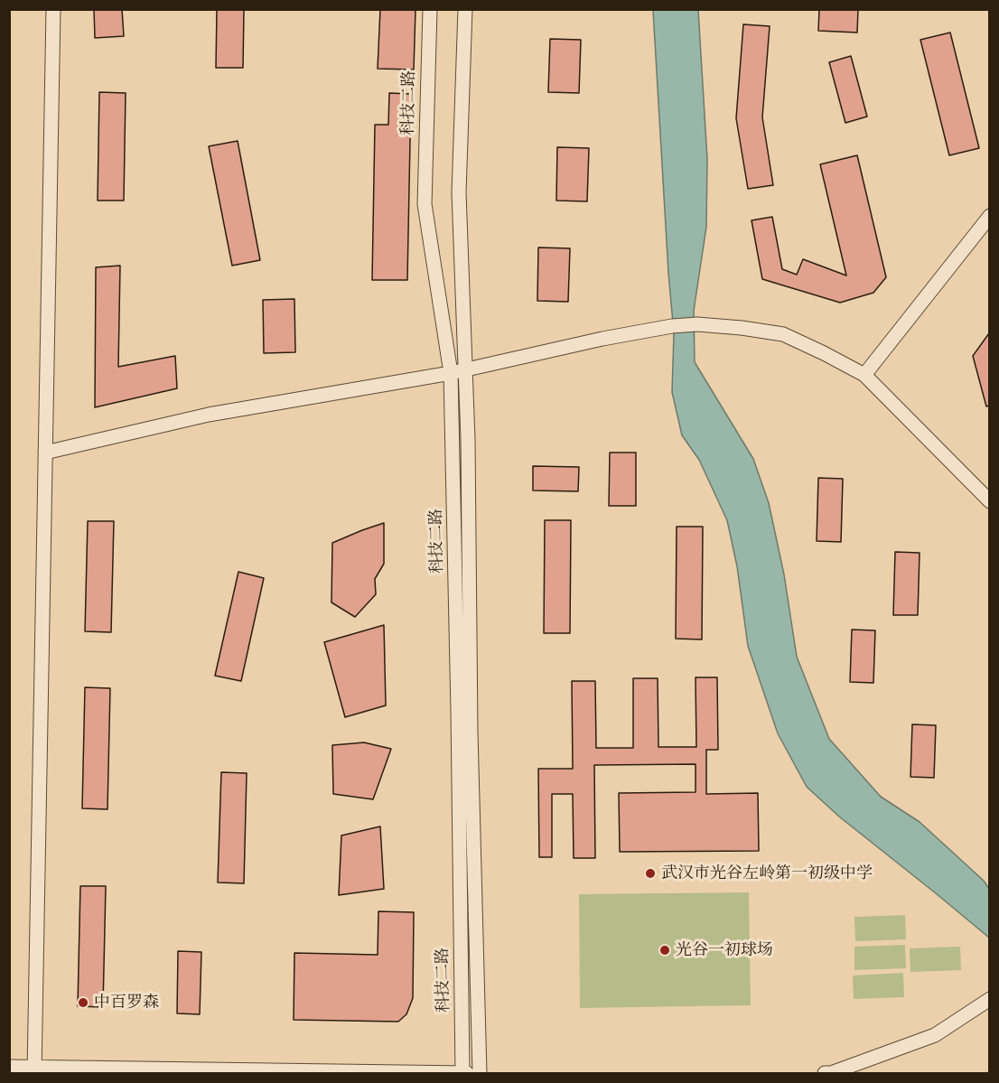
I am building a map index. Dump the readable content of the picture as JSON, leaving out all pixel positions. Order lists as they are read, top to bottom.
{
  "streets": {
    "street": ["科技二路"]
  },
  "places": ["武汉市光谷左岭第一初级中学", "光谷一初球场", "中百罗森"]
}
